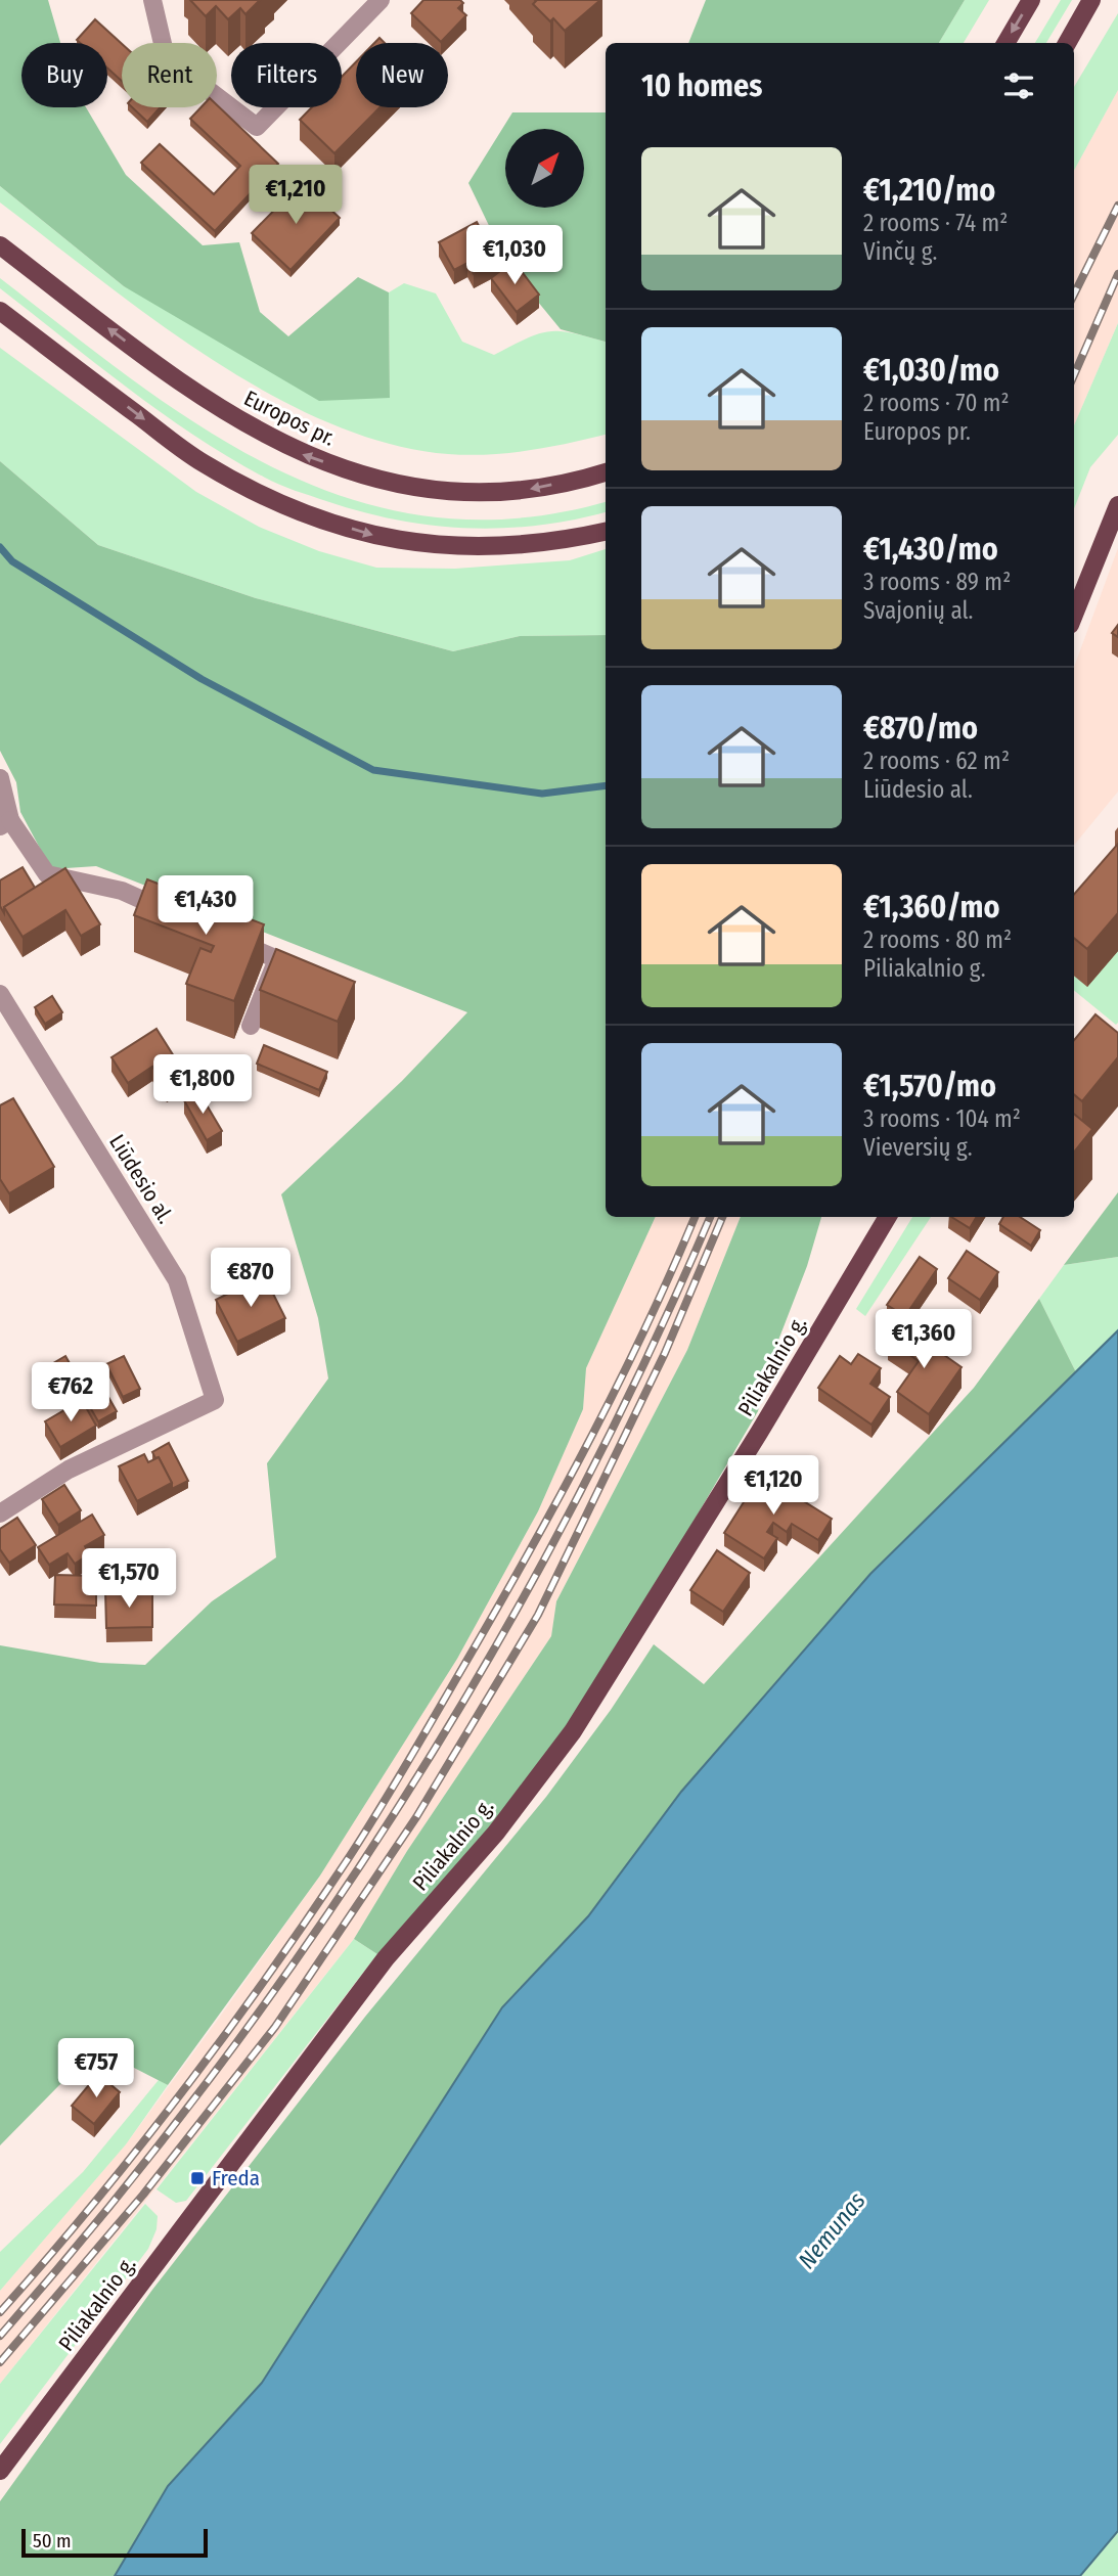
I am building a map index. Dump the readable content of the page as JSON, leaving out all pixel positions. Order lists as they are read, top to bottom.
{
  "streets": {
    "main road": ["Europos pr.", "Piliakalnio g."],
    "street": ["Liūdesio al."]
  },
  "water": ["Nemunas"],
  "places": {
    "transit": ["Freda"]
  },
  "scale_bar": "50 m",
  "north": "top right",
  "page": {
    "chip": [
      "Buy",
      "Rent",
      "Filters",
      "New"
    ],
    "heading": "10 homes",
    "list": [
      {
        "name": "€1,210/mo",
        "note": "2 rooms · 74 m² · Vinčų g."
      },
      {
        "name": "€1,030/mo",
        "note": "2 rooms · 70 m² · Europos pr."
      },
      {
        "name": "€1,430/mo",
        "note": "3 rooms · 89 m² · Svajonių al."
      },
      {
        "name": "€870/mo",
        "note": "2 rooms · 62 m² · Liūdesio al."
      },
      {
        "name": "€1,360/mo",
        "note": "2 rooms · 80 m² · Piliakalnio g."
      },
      {
        "name": "€1,570/mo",
        "note": "3 rooms · 104 m² · Vieversių g."
      }
    ],
    "price": [
      "€1,210",
      "€1,030",
      "€1,430",
      "€1,800",
      "€870",
      "€1,360",
      "€762",
      "€1,120",
      "€1,570",
      "€757"
    ],
    "scale": "50 m"
  }
}
